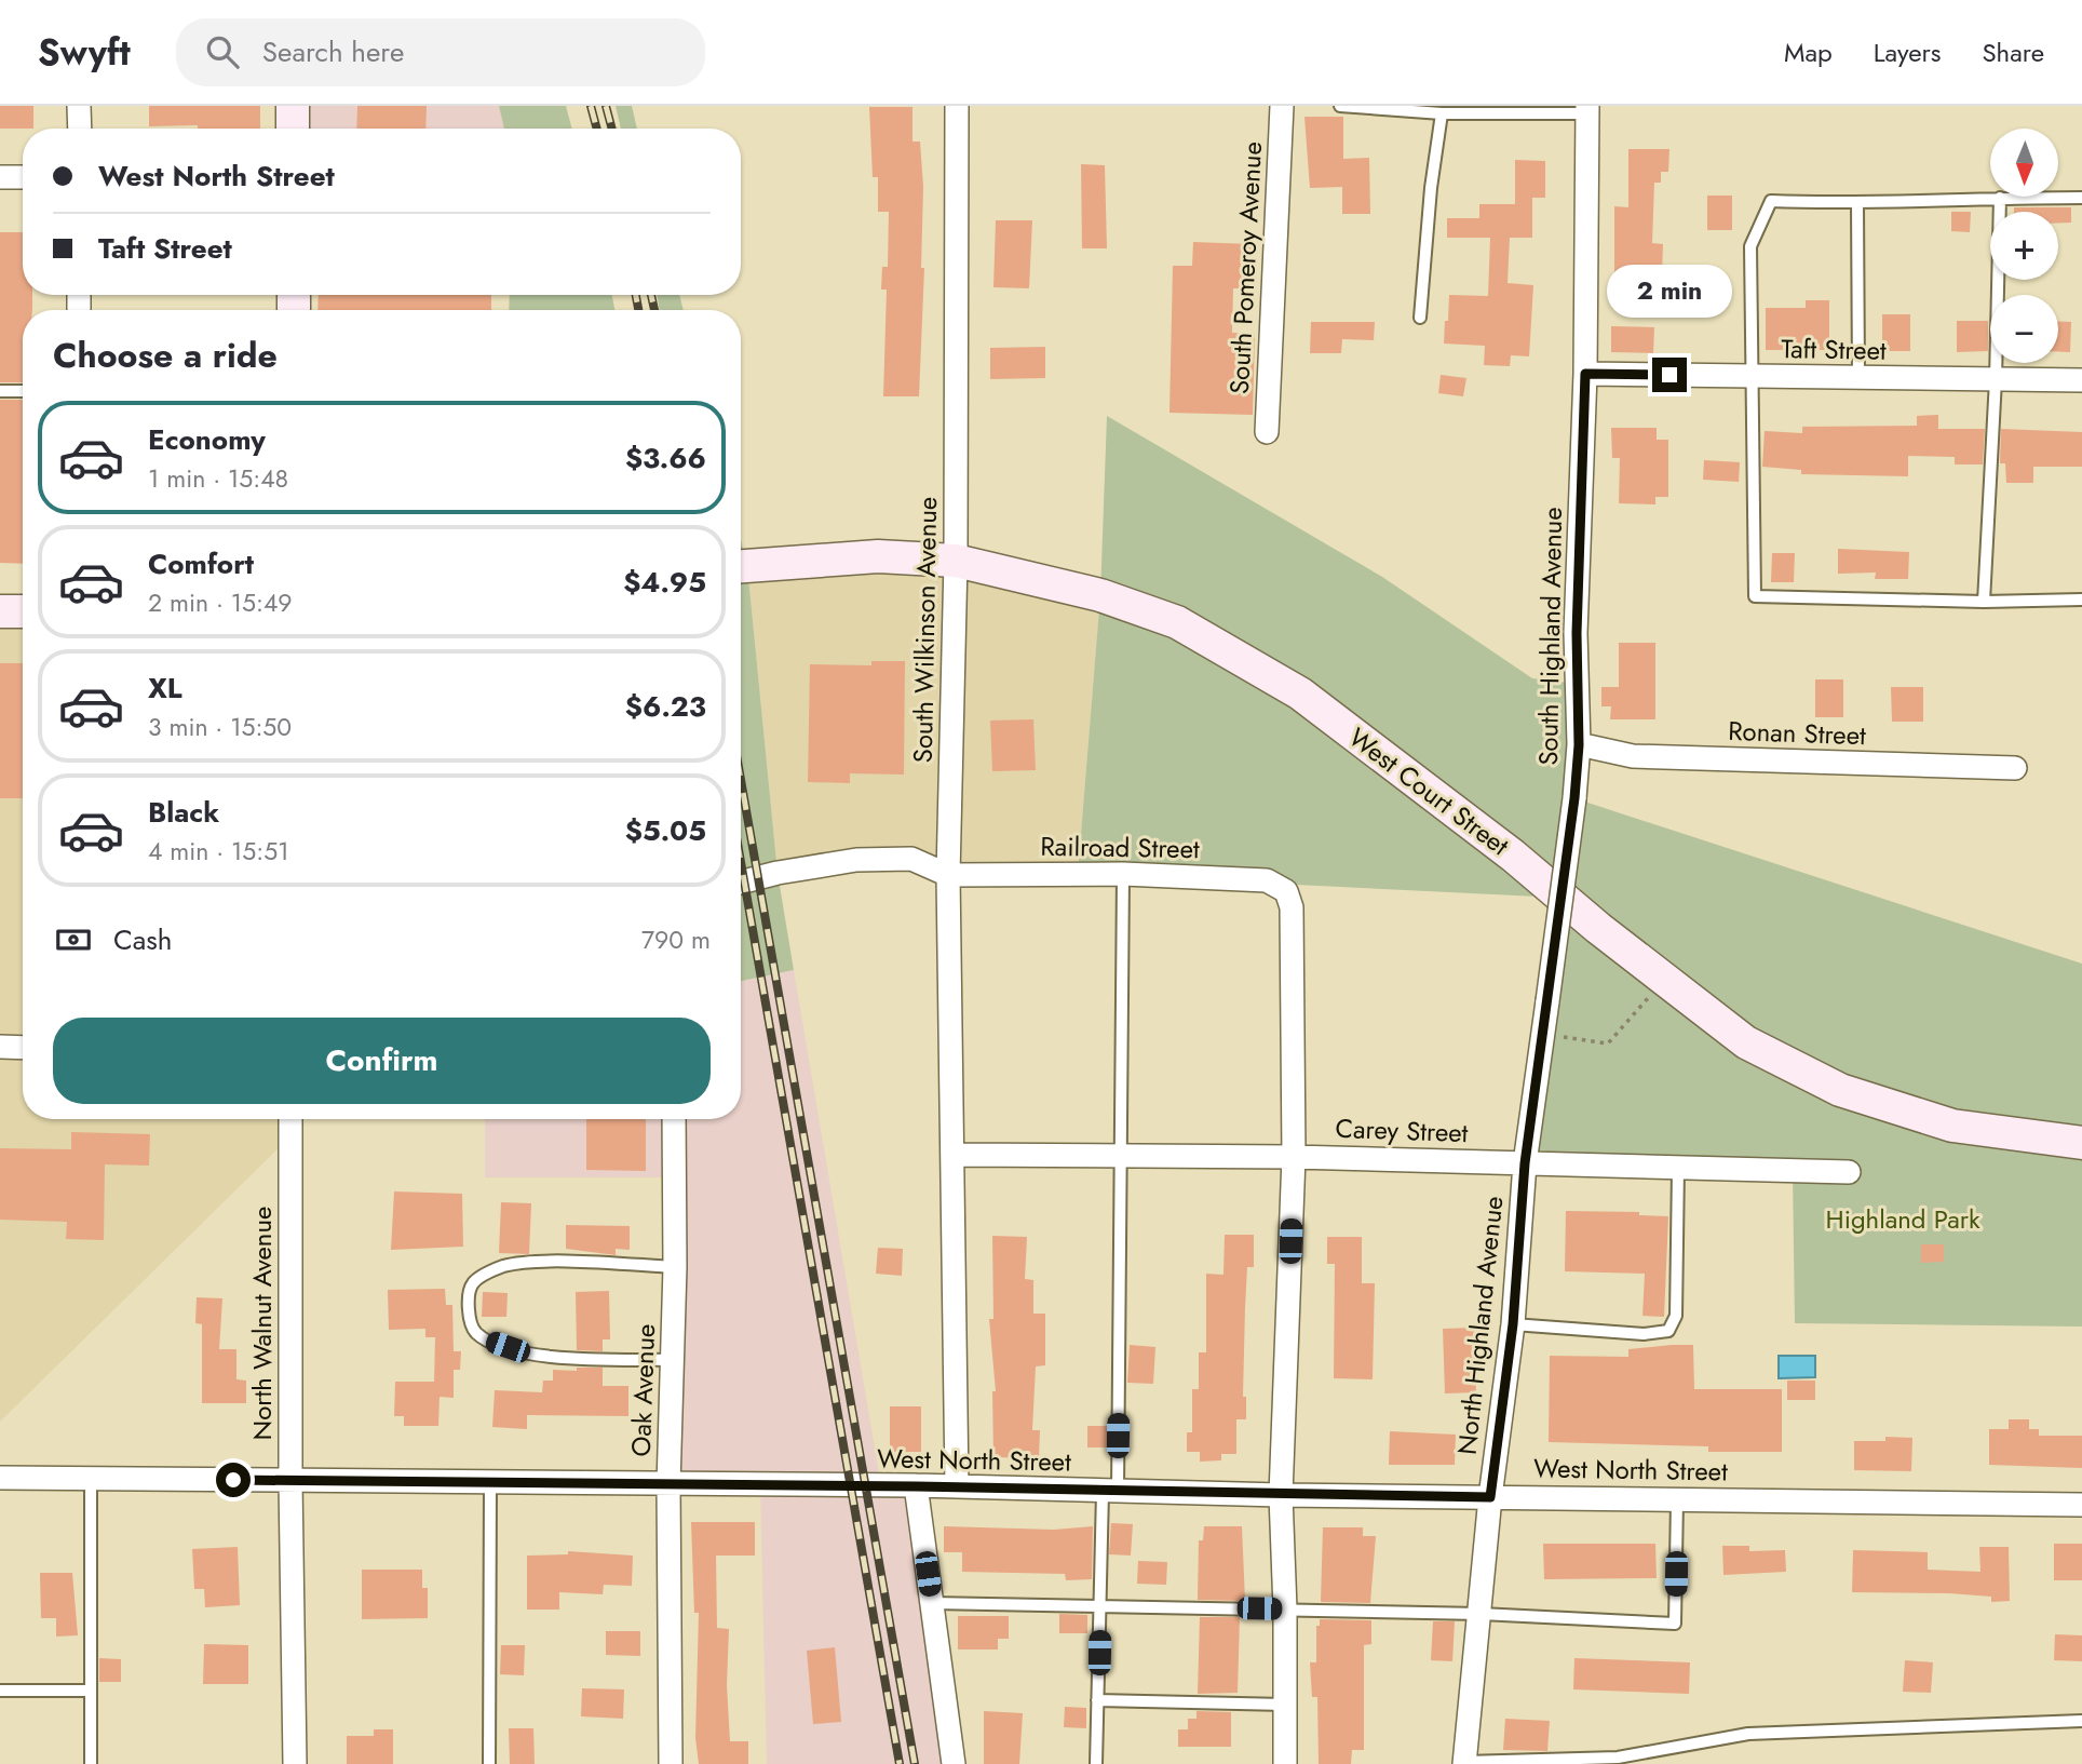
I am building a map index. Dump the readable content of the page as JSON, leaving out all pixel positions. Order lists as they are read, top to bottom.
{
  "streets": {
    "main road": ["West Court Street"],
    "street": [
      "South Pomeroy Avenue",
      "Taft Street",
      "South Wilkinson Avenue",
      "South Highland Avenue",
      "Ronan Street",
      "Railroad Street",
      "Carey Street",
      "North Walnut Avenue",
      "North Highland Avenue",
      "Oak Avenue",
      "West North Street"
    ]
  },
  "crossings": [
    ["Taft Street", "South Highland Avenue"],
    ["South Wilkinson Avenue", "West Court Street"],
    ["South Wilkinson Avenue", "Railroad Street"],
    ["South Wilkinson Avenue", "Carey Street"],
    ["South Wilkinson Avenue", "West North Street"],
    ["South Highland Avenue", "Ronan Street"],
    ["South Highland Avenue", "Carey Street"],
    ["South Highland Avenue", "North Highland Avenue"],
    ["Railroad Street", "Carey Street"],
    ["Carey Street", "North Highland Avenue"],
    ["North Walnut Avenue", "West North Street"],
    ["North Highland Avenue", "West North Street"],
    ["Oak Avenue", "West North Street"]
  ],
  "parks": ["Highland Park"],
  "north": "bottom",
  "page": {
    "header": "Swyft",
    "search": "Search here",
    "nav": ["Map", "Layers", "Share"],
    "map_buttons": ["+", "−"],
    "banner": ["West North Street", "Taft Street"],
    "bubble": "2 min",
    "heading": "Choose a ride",
    "list": [
      {
        "name": "Economy",
        "note": "1 min · 15:48",
        "value": "$3.66"
      },
      {
        "name": "Comfort",
        "note": "2 min · 15:49",
        "value": "$4.95"
      },
      {
        "name": "XL",
        "note": "3 min · 15:50",
        "value": "$6.23"
      },
      {
        "name": "Black",
        "note": "4 min · 15:51",
        "value": "$5.05"
      }
    ],
    "pay": ["Cash", "790 m"],
    "buttons": "Confirm"
  }
}
